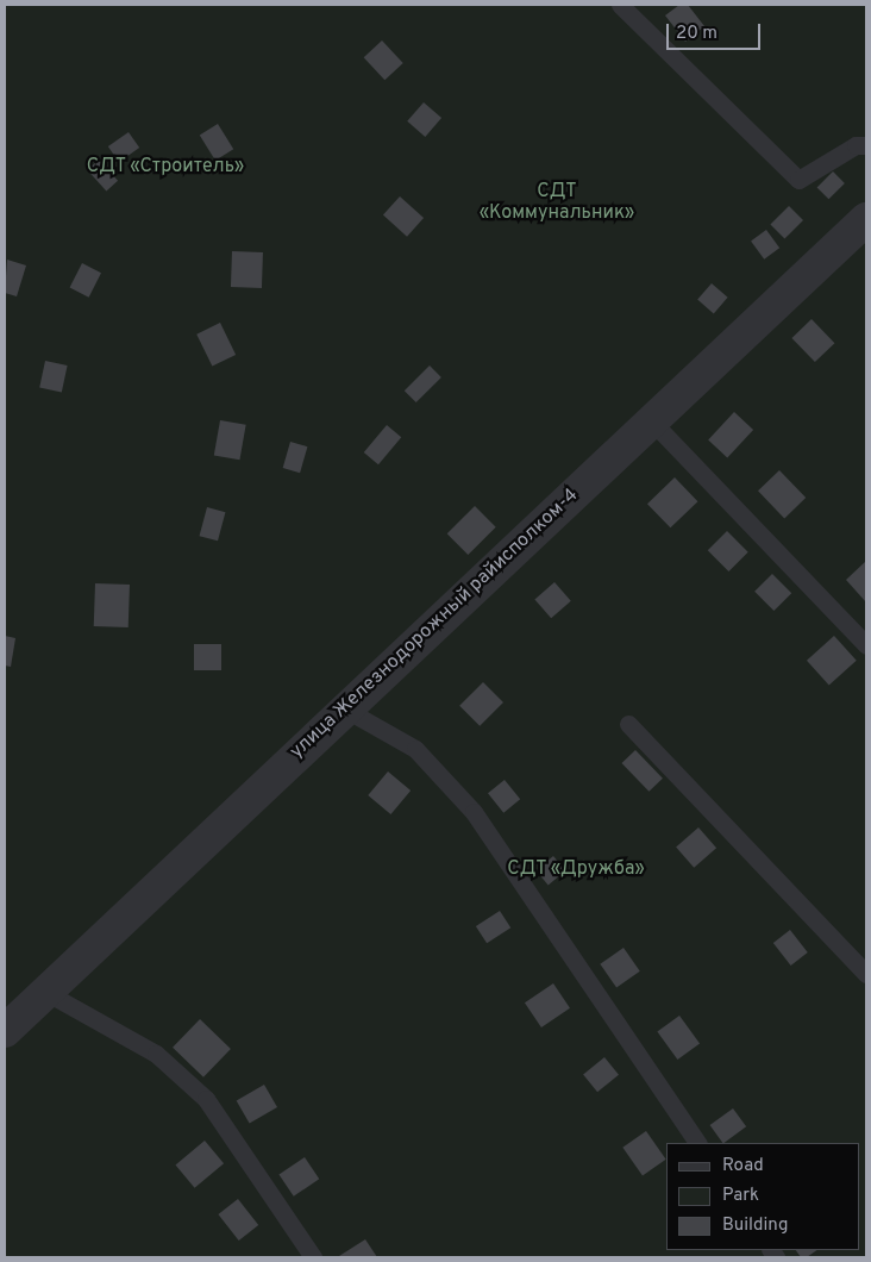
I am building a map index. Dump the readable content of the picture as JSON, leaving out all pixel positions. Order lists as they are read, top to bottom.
{
  "streets": {
    "street": ["улица Железнодорожный райисполком-4"]
  },
  "parks": ["СДТ «Строитель»", "СДТ «Коммунальник»", "СДТ «Дружба»"],
  "legend": ["Road", "Park", "Building"],
  "scale_bar": "20 m"
}
